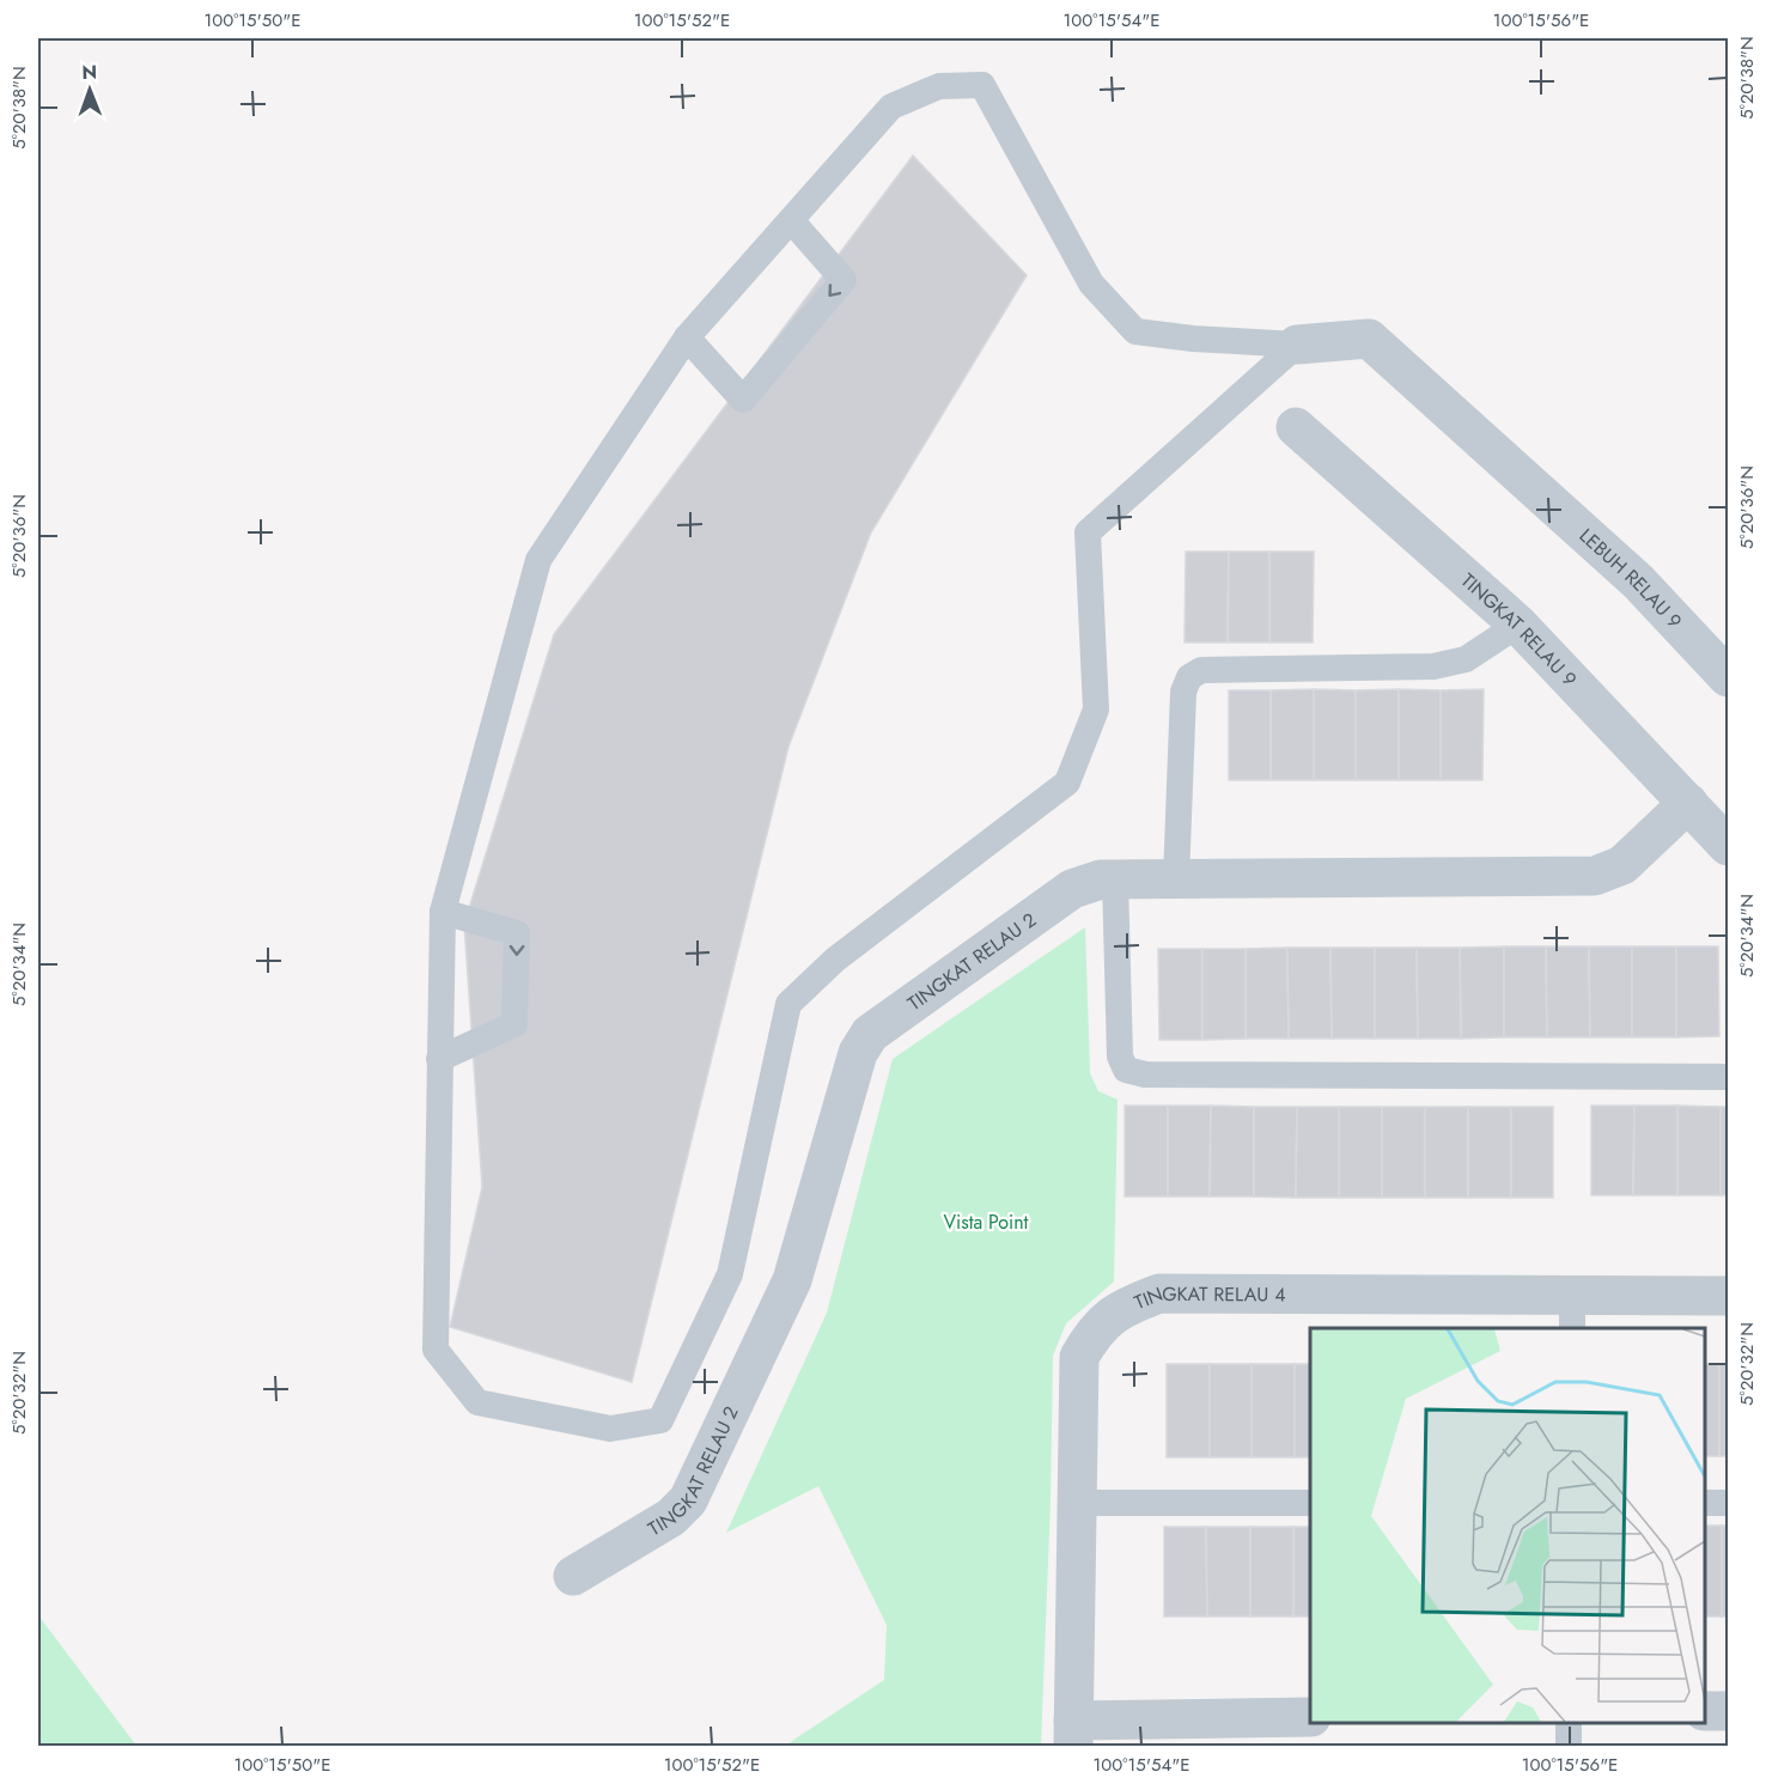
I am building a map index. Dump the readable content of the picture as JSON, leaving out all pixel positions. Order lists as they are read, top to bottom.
{
  "streets": {
    "street": [
      "LEBUH RELAU 9",
      "TINGKAT RELAU 9",
      "TINGKAT RELAU 2",
      "TINGKAT RELAU 4"
    ]
  },
  "crossings": [
    ["TINGKAT RELAU 9", "TINGKAT RELAU 2"]
  ],
  "parks": ["Vista Point"],
  "north": "top",
  "coordinates": [
    "100°15'50\"E",
    "100°15'52\"E",
    "100°15'54\"E",
    "100°15'56\"E",
    "5°20'38\"N",
    "5°20'36\"N",
    "5°20'34\"N",
    "5°20'32\"N"
  ]
}
